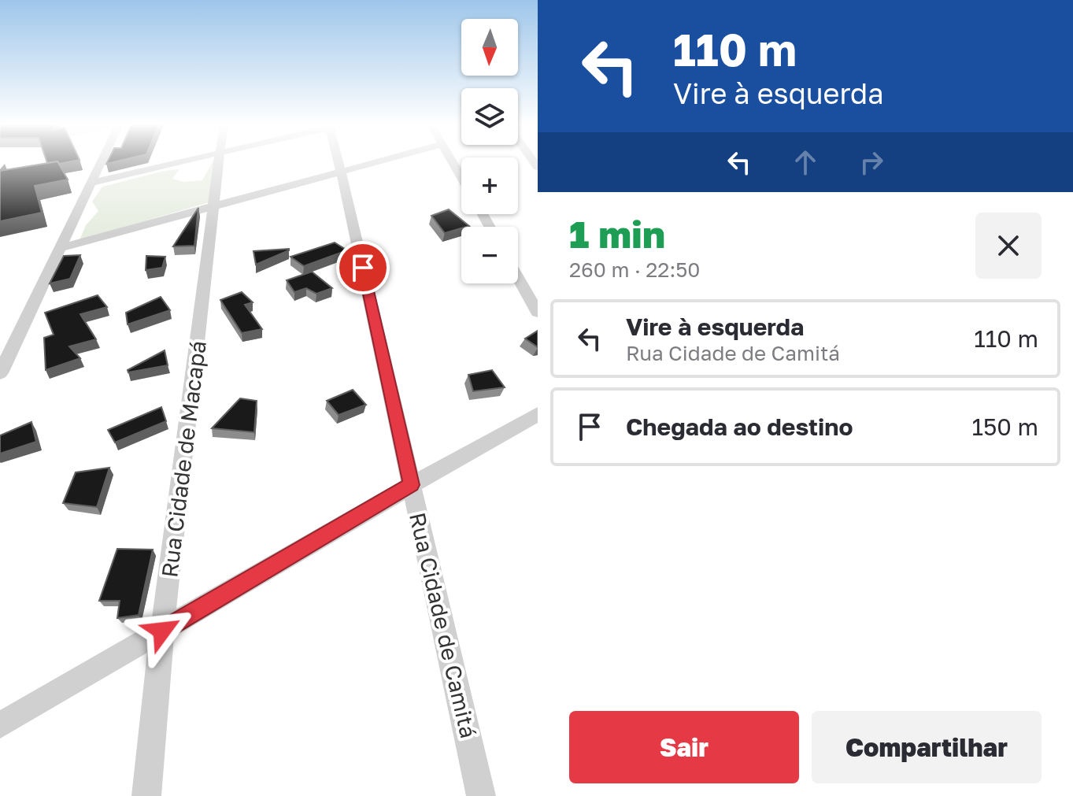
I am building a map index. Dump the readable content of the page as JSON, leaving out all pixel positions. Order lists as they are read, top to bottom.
{
  "streets": {
    "street": ["Rua Cidade de Macapá", "Rua Cidade de Camitá"]
  },
  "north": "bottom",
  "page": {
    "turn": ["110 m", "Vire à esquerda"],
    "map_buttons": ["+", "−"],
    "heading": ["1 min", "260 m · 22:50"],
    "list": [
      {
        "name": "Vire à esquerda",
        "note": "Rua Cidade de Camitá",
        "value": "110 m"
      },
      {
        "name": "Chegada ao destino",
        "value": "150 m"
      }
    ],
    "buttons": ["Sair", "Compartilhar"]
  }
}
